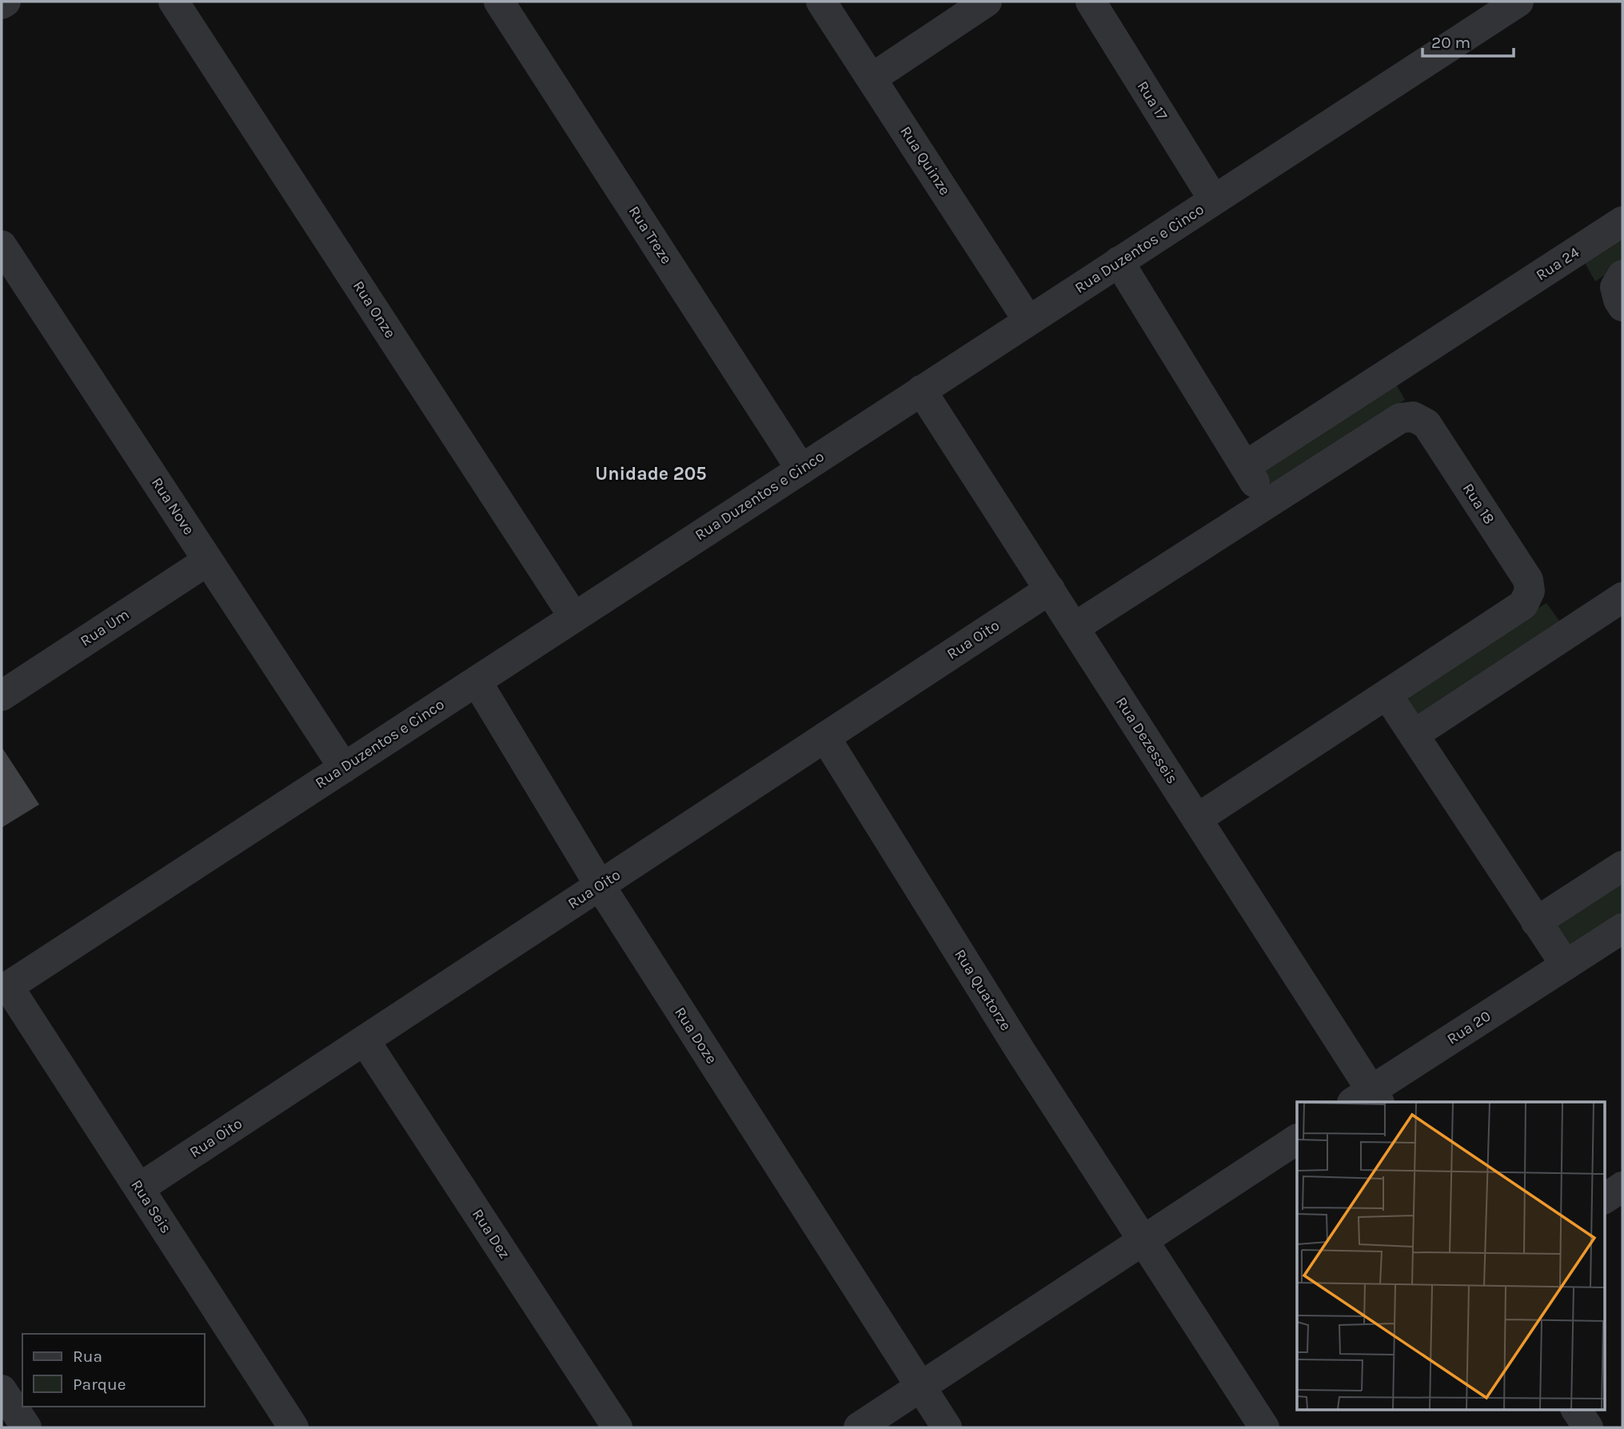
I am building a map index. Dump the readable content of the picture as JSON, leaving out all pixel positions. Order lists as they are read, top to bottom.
{
  "streets": {
    "street": [
      "Rua 17",
      "Rua Quinze",
      "Rua Treze",
      "Rua Duzentos e Cinco",
      "Rua 24",
      "Rua Onze",
      "Rua 18",
      "Rua Nove",
      "Rua Um",
      "Rua Oito",
      "Rua Dezesseis",
      "Rua Quatorze",
      "Rua 20",
      "Rua Doze",
      "Rua Seis",
      "Rua Dez"
    ]
  },
  "crossings": [
    ["Rua 17", "Rua Duzentos e Cinco"],
    ["Rua Quinze", "Rua Duzentos e Cinco"],
    ["Rua Treze", "Rua Duzentos e Cinco"],
    ["Rua Duzentos e Cinco", "Rua Onze"],
    ["Rua Duzentos e Cinco", "Rua Nove"],
    ["Rua Duzentos e Cinco", "Rua Dezesseis"],
    ["Rua Duzentos e Cinco", "Rua Doze"],
    ["Rua Duzentos e Cinco", "Rua Seis"],
    ["Rua 18", "Rua Dezesseis"],
    ["Rua Nove", "Rua Um"],
    ["Rua Oito", "Rua Dezesseis"],
    ["Rua Oito", "Rua Quatorze"],
    ["Rua Oito", "Rua Doze"],
    ["Rua Oito", "Rua Seis"],
    ["Rua Oito", "Rua Dez"],
    ["Rua Dezesseis", "Rua 20"]
  ],
  "districts": ["Unidade 205"],
  "legend": ["Rua", "Parque"],
  "scale_bar": "20 m"
}
